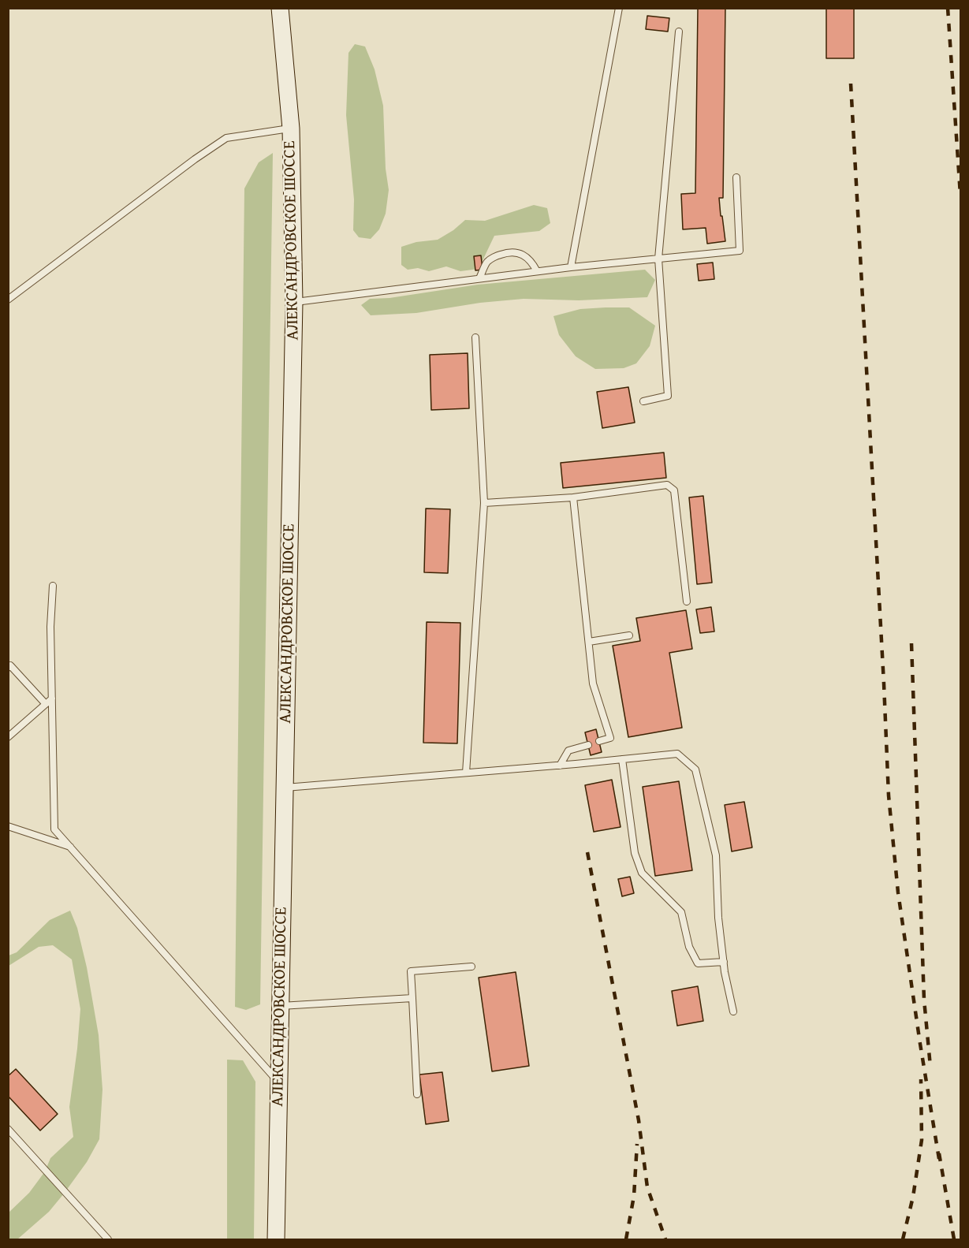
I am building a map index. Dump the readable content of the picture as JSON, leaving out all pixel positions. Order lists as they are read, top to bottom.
{
  "streets": {
    "main road": ["АЛЕКСАНДРОВСКОЕ ШОССЕ"]
  }
}
